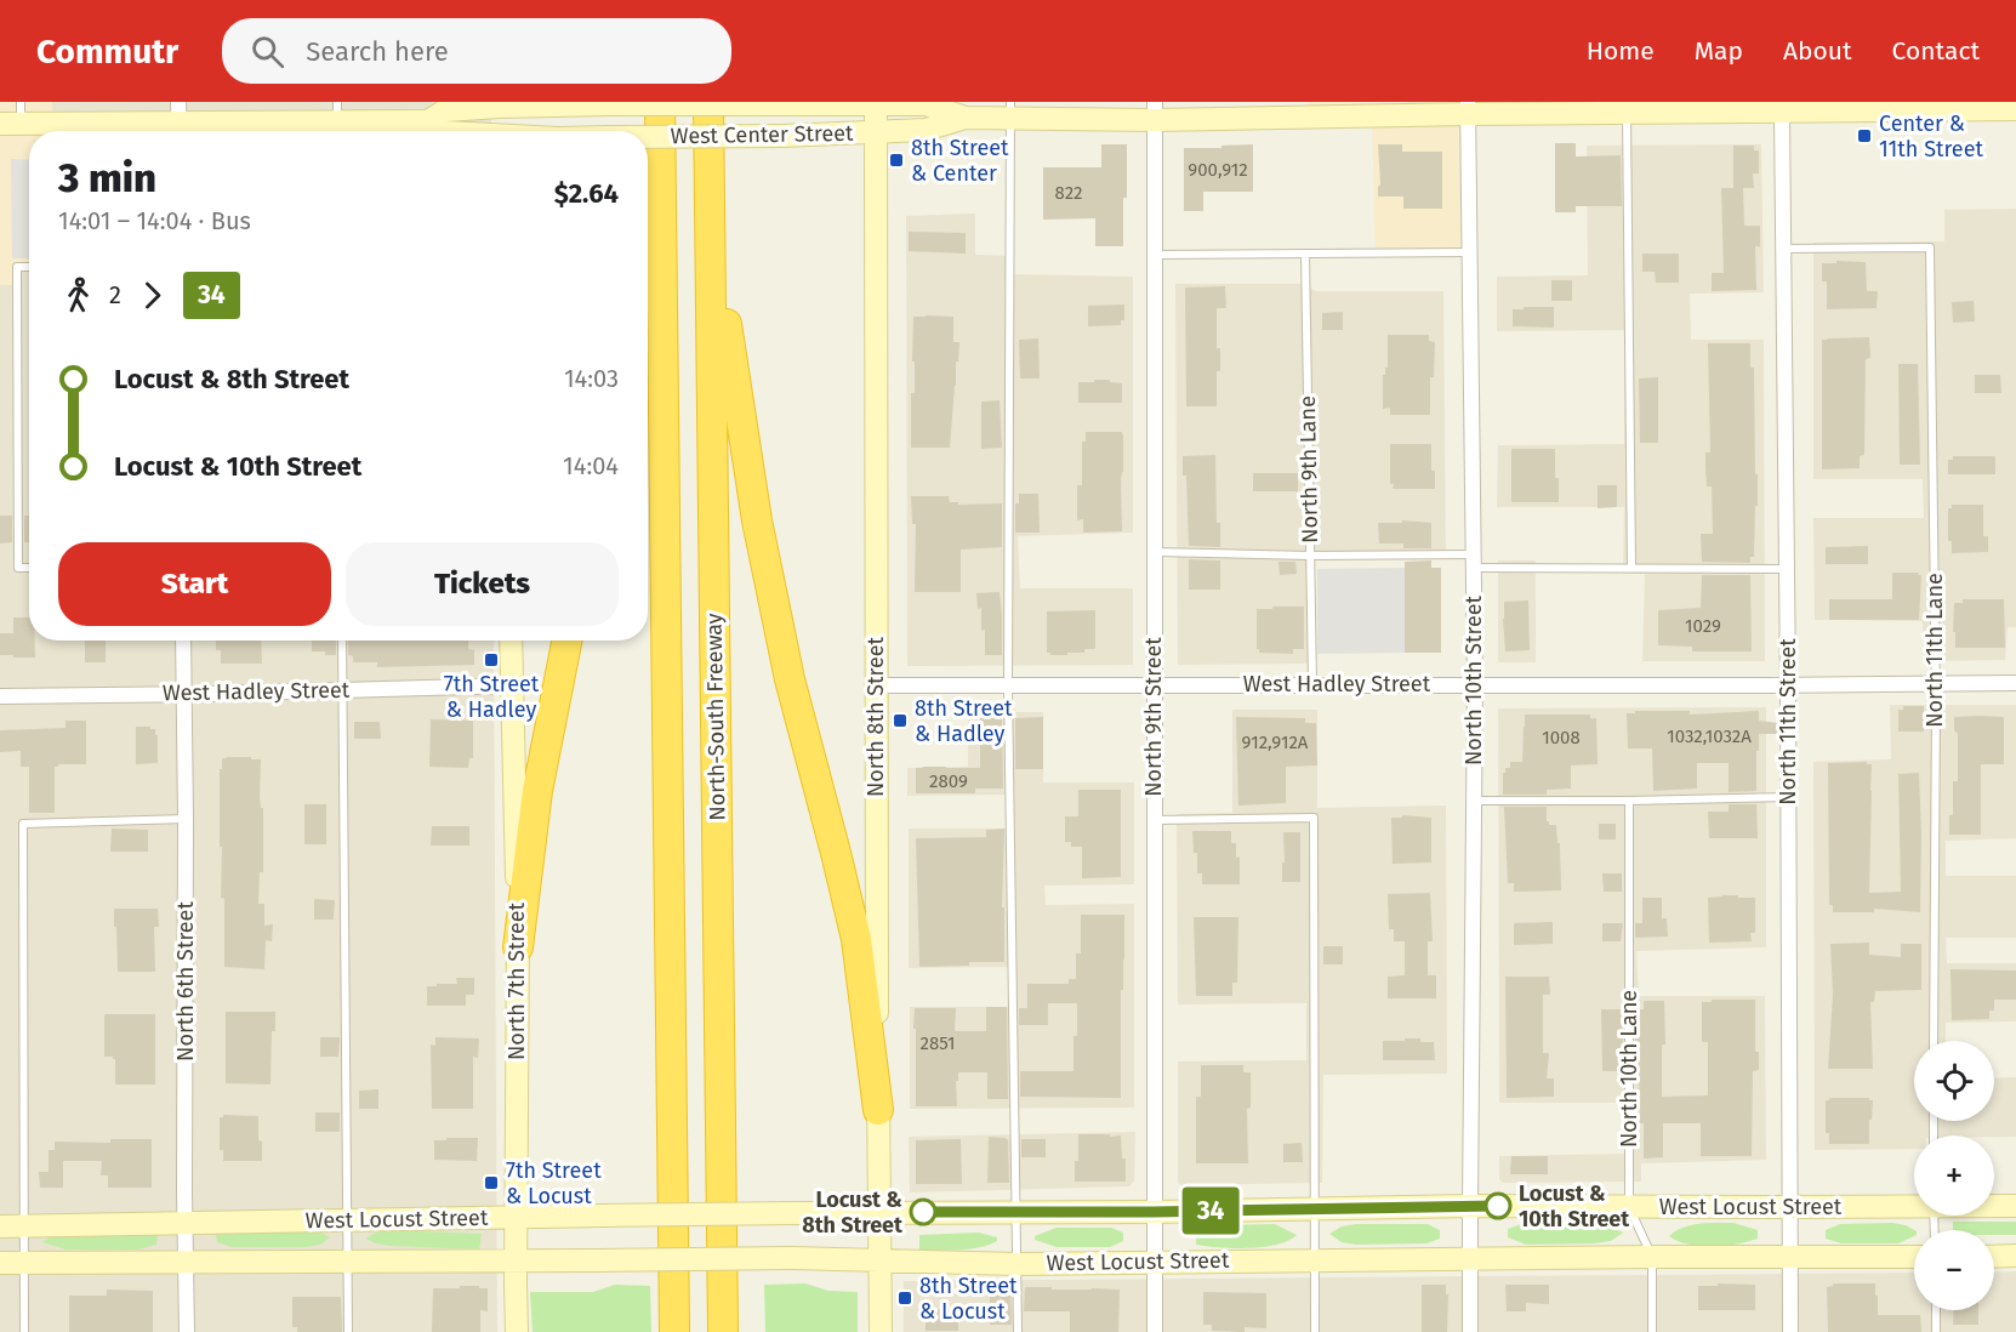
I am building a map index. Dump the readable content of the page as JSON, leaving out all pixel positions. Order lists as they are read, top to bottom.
{
  "streets": {
    "highway": ["North-South Freeway"],
    "street": [
      "West Center Street",
      "North 10th Street",
      "West Hadley Street",
      "North 8th Street",
      "North 9th Street",
      "North 11th Street",
      "North 6th Street",
      "North 7th Street",
      "West Locust Street"
    ],
    "lane": ["North 9th Lane", "North 11th Lane", "North 10th Lane"]
  },
  "crossings": [
    ["West Center Street", "North 10th Street"],
    ["West Center Street", "North 8th Street"],
    ["West Center Street", "North 9th Street"],
    ["West Center Street", "North 11th Street"],
    ["North 9th Lane", "West Hadley Street"],
    ["North 11th Lane", "West Hadley Street"],
    ["North 11th Lane", "North 11th Street"],
    ["North 10th Street", "West Hadley Street"],
    ["North 10th Street", "West Locust Street"],
    ["West Hadley Street", "North 8th Street"],
    ["West Hadley Street", "North 9th Street"],
    ["West Hadley Street", "North 11th Street"],
    ["West Hadley Street", "North 6th Street"],
    ["West Hadley Street", "North 7th Street"],
    ["North 8th Street", "West Locust Street"],
    ["North 9th Street", "West Locust Street"],
    ["North 11th Street", "West Locust Street"],
    ["North 6th Street", "West Locust Street"],
    ["North 7th Street", "West Locust Street"],
    ["North 10th Lane", "West Locust Street"]
  ],
  "places": {
    "transit": [
      "Center & 11th Street",
      "8th Street & Center",
      "7th Street & Hadley",
      "8th Street & Hadley",
      "7th Street & Locust",
      "8th Street & Locust"
    ],
    "other": ["Locust & 10th Street", "Locust & 8th Street"]
  },
  "lines": ["bus line 34"],
  "house_numbers": [
    "900,912",
    "822",
    "1029",
    "1032,1032A",
    "1008",
    "912,912A",
    "2809",
    "2851"
  ],
  "page": {
    "header": "Commutr",
    "search": "Search here",
    "nav": [
      "Home",
      "Map",
      "About",
      "Contact"
    ],
    "on_map": "34",
    "heading": ["3 min", "14:01 – 14:04 · Bus", "$2.64"],
    "legs": ["2", "34"],
    "list": [
      {
        "name": "Locust & 8th Street",
        "value": "14:03"
      },
      {
        "name": "Locust & 10th Street",
        "value": "14:04"
      }
    ],
    "buttons": ["Start", "Tickets"],
    "map_buttons": ["+", "−"]
  }
}
